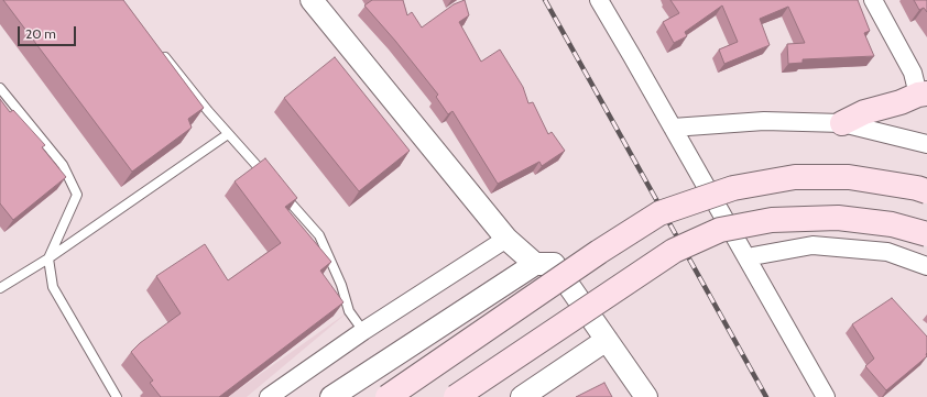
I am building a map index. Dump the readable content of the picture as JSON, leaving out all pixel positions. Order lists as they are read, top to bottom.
{
  "scale_bar": "20 m"
}
